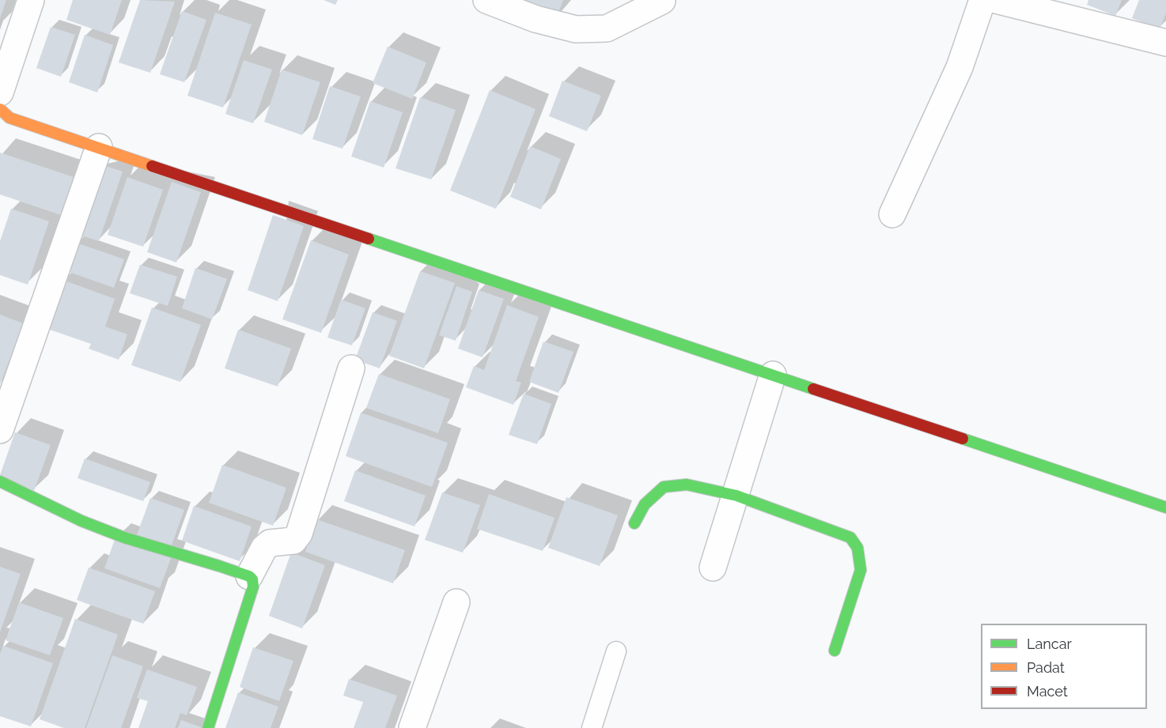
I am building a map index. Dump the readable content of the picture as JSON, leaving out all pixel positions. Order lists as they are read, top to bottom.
{
  "legend": ["Lancar", "Padat", "Macet"]
}
